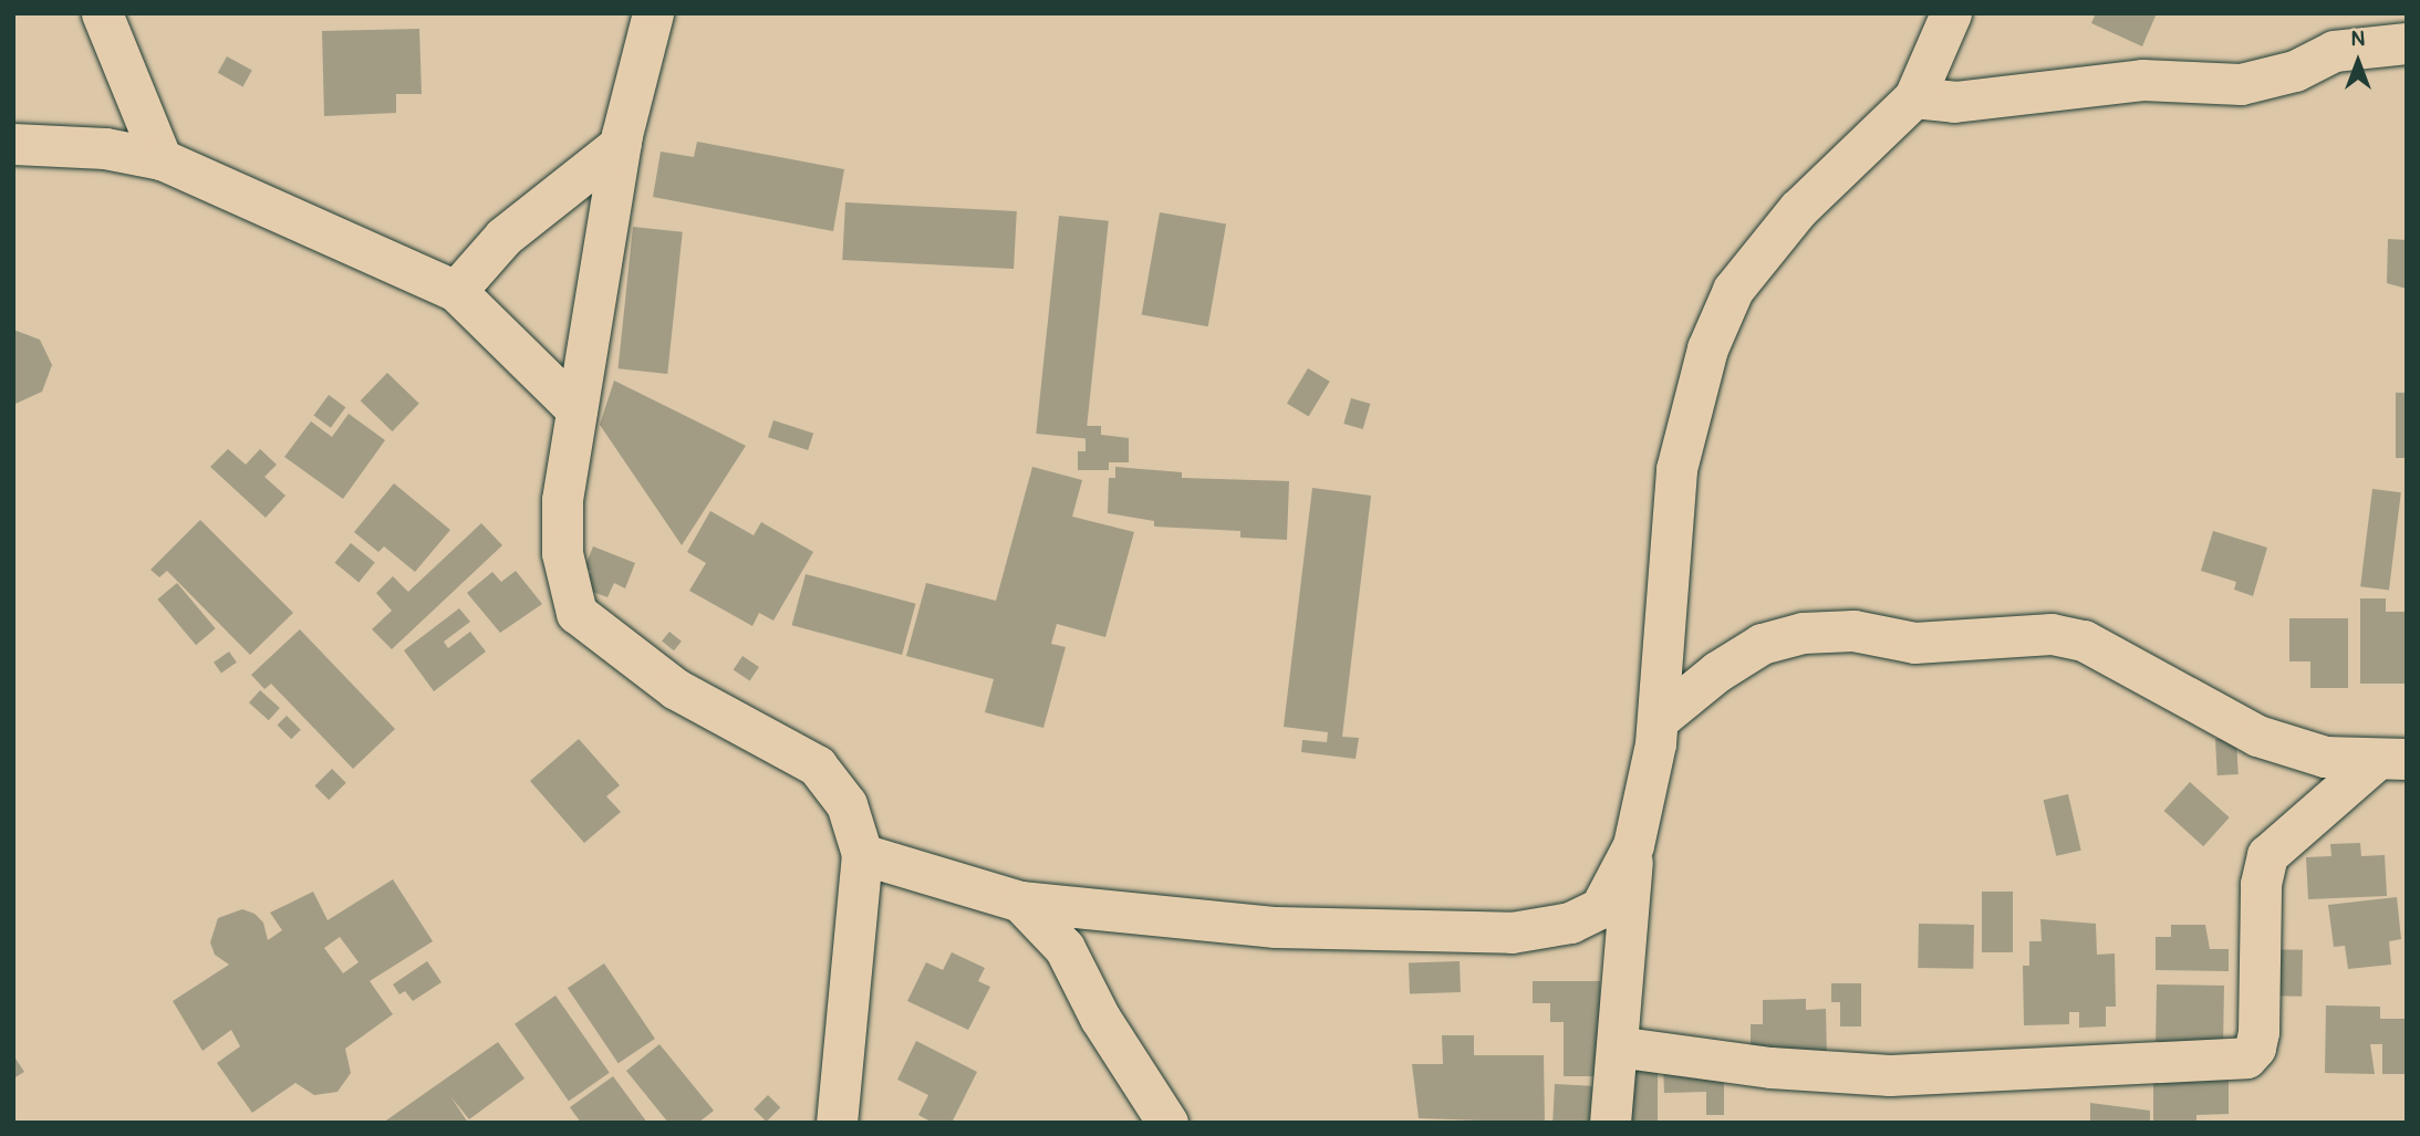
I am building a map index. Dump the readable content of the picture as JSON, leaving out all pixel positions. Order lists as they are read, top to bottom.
{
  "north": "top"
}
